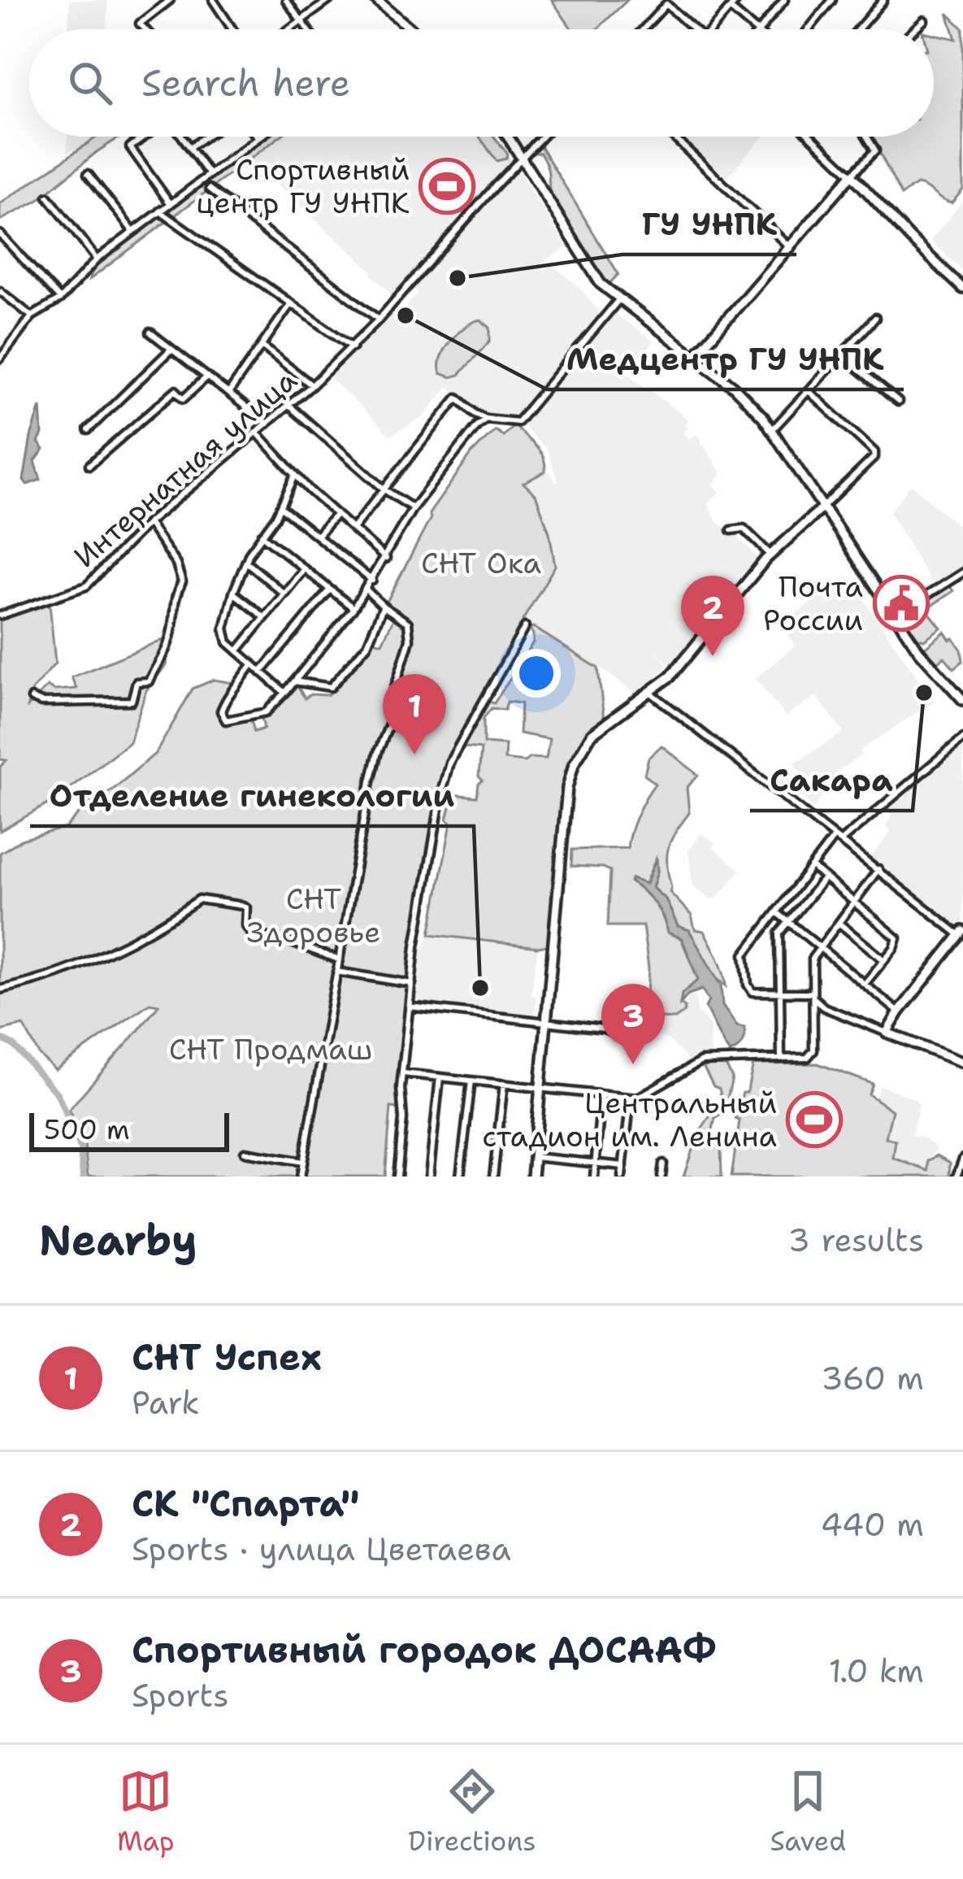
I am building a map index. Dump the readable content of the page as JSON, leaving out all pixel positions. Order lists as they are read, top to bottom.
{
  "streets": {
    "street": ["Интернатная улица"]
  },
  "parks": ["СНТ Ока", "СНТ Здоровье", "СНТ Продмаш"],
  "places": {
    "sports": ["Спортивный центр ГУ УНПК", "Центральный стадион им. Ленина"],
    "other": [
      "ГУ УНПК",
      "Медцентр ГУ УНПК",
      "Сакара",
      "Отделение гинекологии"
    ],
    "public building": ["Почта России"]
  },
  "scale_bar": "500 m",
  "page": {
    "search": "Search here",
    "pins": ["2", "1", "3"],
    "scale": "500 m",
    "heading": ["Nearby", "3 results"],
    "list": [
      {
        "mark": "1",
        "name": "СНТ Успех",
        "note": "Park",
        "value": "360 m"
      },
      {
        "mark": "2",
        "name": "СК \"Спарта\"",
        "note": "Sports · улица Цветаева",
        "value": "440 m"
      },
      {
        "mark": "3",
        "name": "Спортивный городок ДОСААФ",
        "note": "Sports",
        "value": "1.0 km"
      }
    ],
    "nav": ["Map", "Directions", "Saved"]
  }
}
